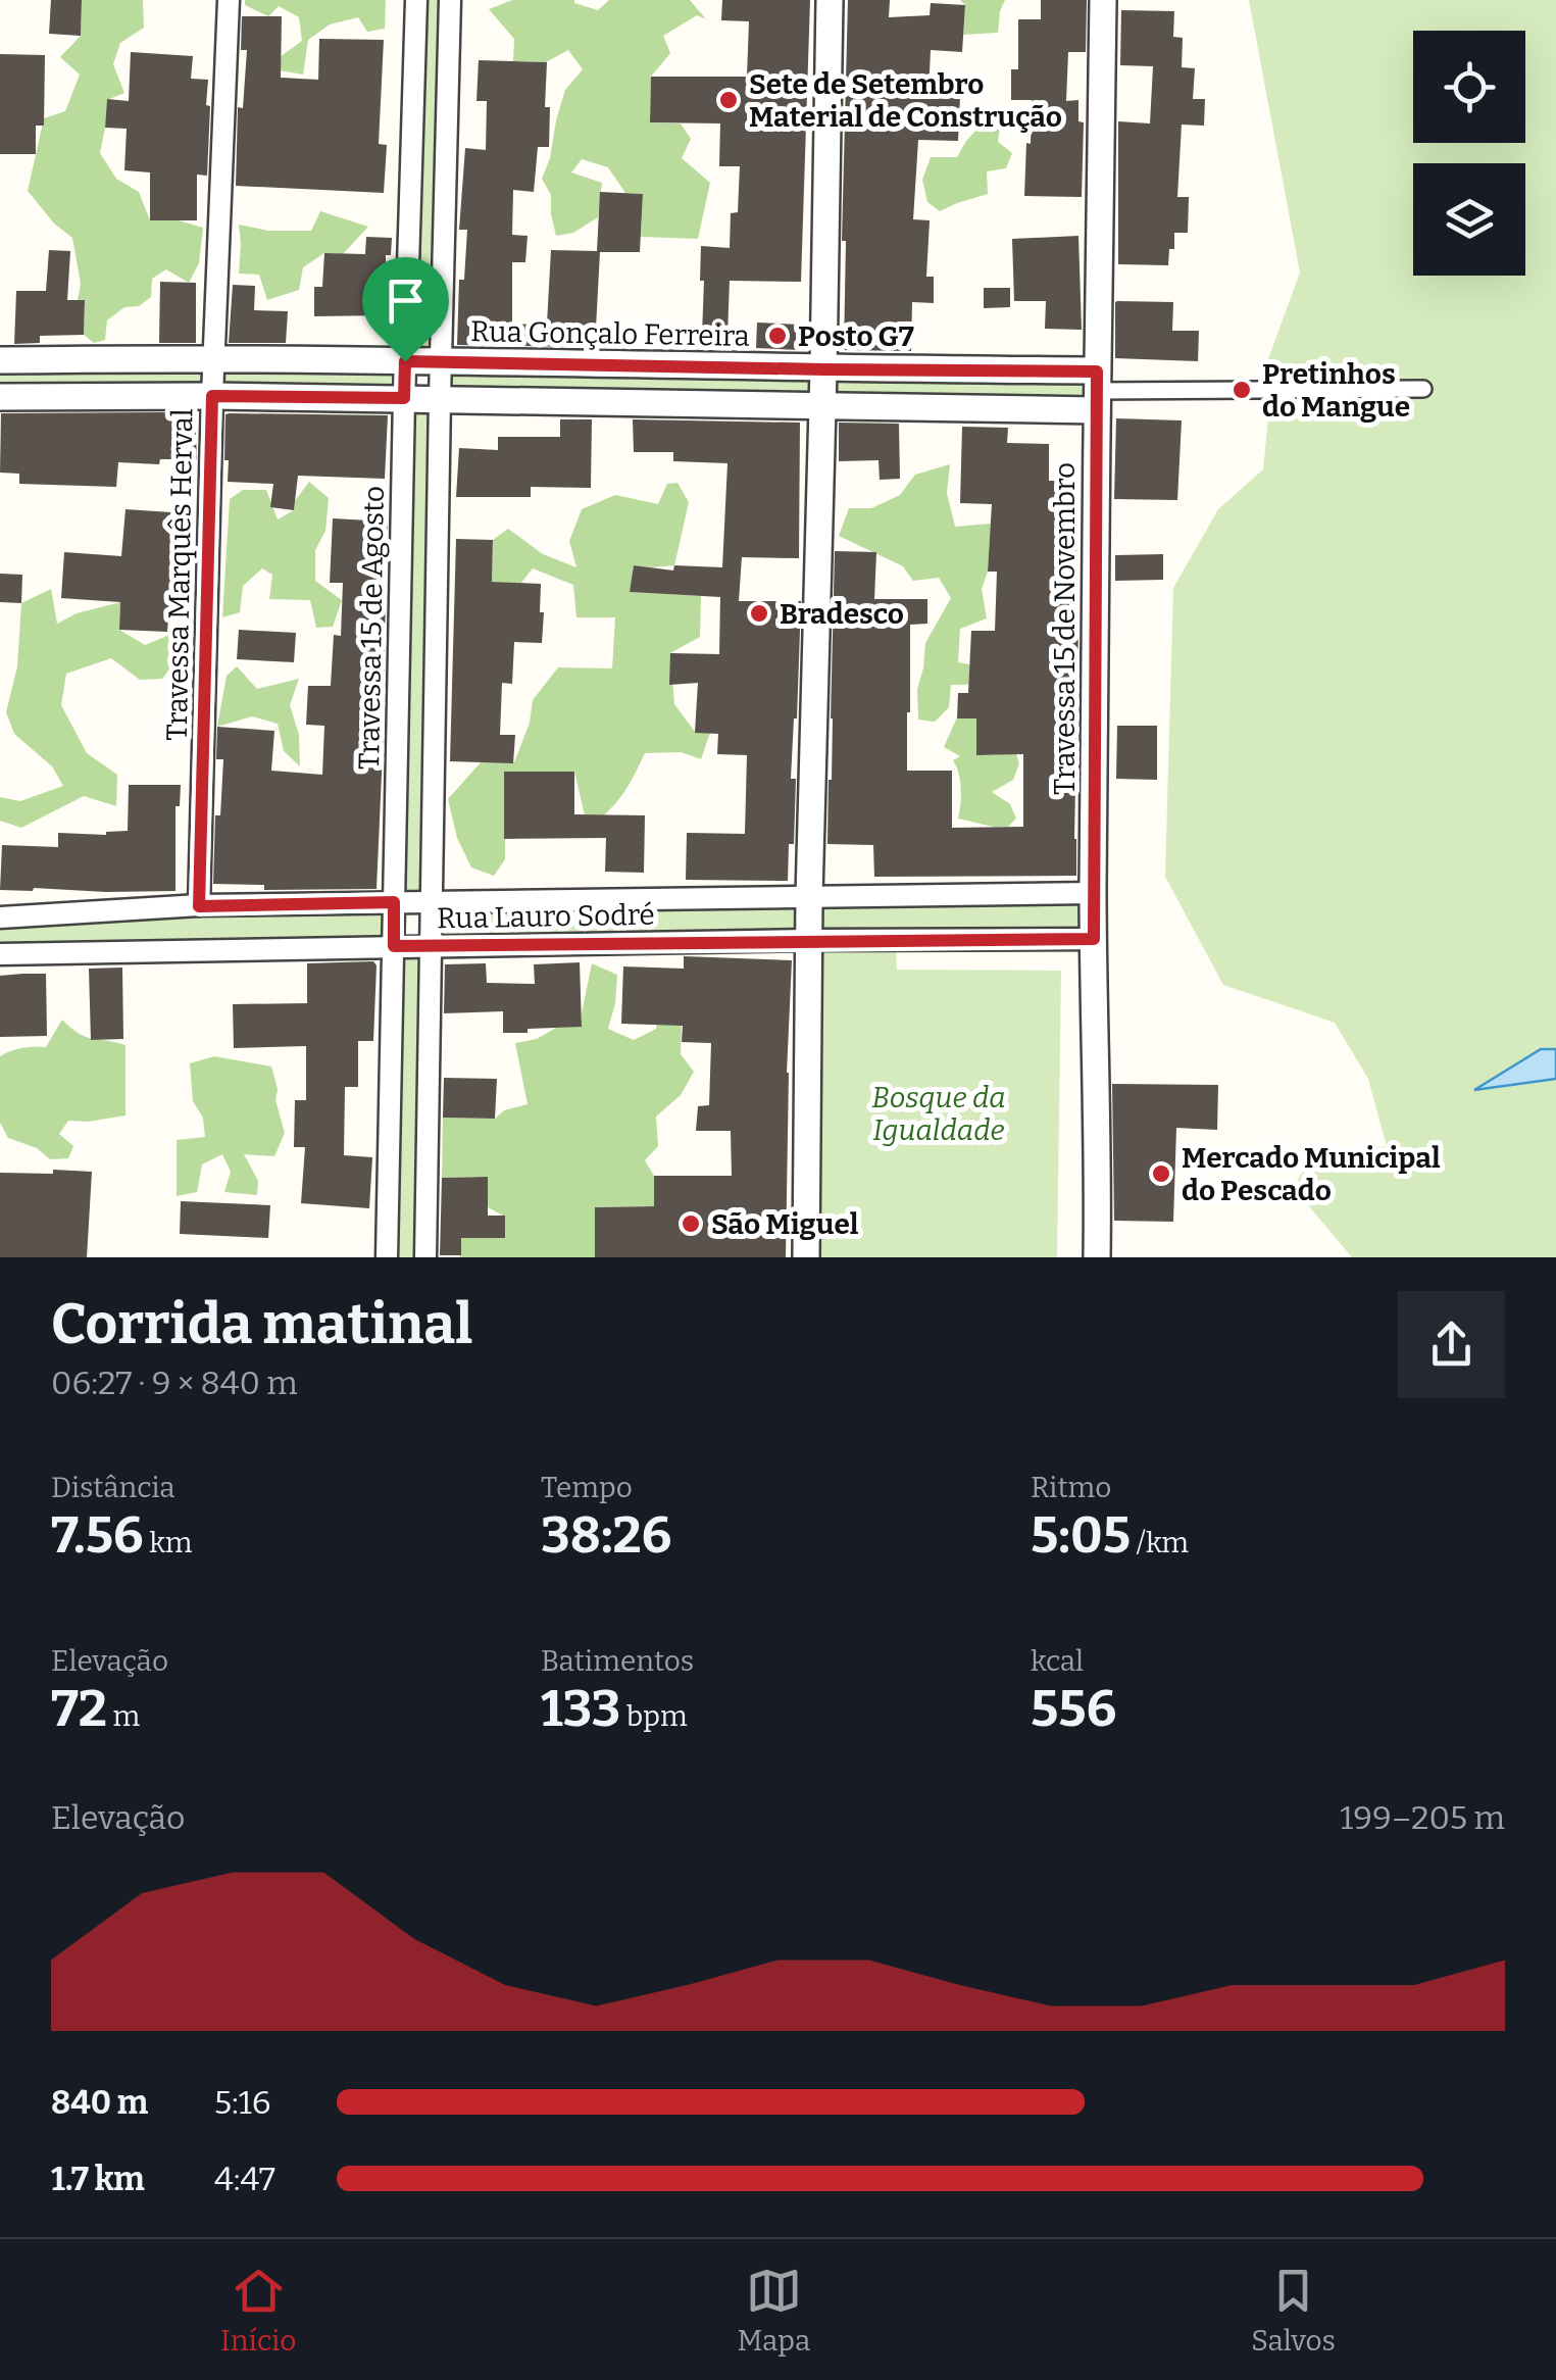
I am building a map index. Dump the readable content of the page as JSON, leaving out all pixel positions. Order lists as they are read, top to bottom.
{
  "streets": {
    "street": [
      "Rua Gonçalo Ferreira",
      "Travessa Marquês Herval",
      "Travessa 15 de Agosto",
      "Travessa 15 de Novembro",
      "Rua Lauro Sodré"
    ]
  },
  "crossings": [
    ["Rua Gonçalo Ferreira", "Travessa Marquês Herval"],
    ["Rua Gonçalo Ferreira", "Travessa 15 de Agosto"],
    ["Rua Gonçalo Ferreira", "Travessa 15 de Novembro"],
    ["Travessa Marquês Herval", "Rua Lauro Sodré"],
    ["Travessa 15 de Agosto", "Rua Lauro Sodré"],
    ["Travessa 15 de Novembro", "Rua Lauro Sodré"]
  ],
  "parks": ["Bosque da Igualdade"],
  "places": [
    "Sete de Setembro Material de Construção",
    "Posto G7",
    "Pretinhos do Mangue",
    "Bradesco",
    "Mercado Municipal do Pescado",
    "São Miguel"
  ],
  "page": {
    "heading": ["Corrida matinal", "06:27 · 9 × 840 m"],
    "stats": [
      ["Distância", "7.56 km"],
      ["Tempo", "38:26"],
      ["Ritmo", "5:05 /km"],
      ["Elevação", "72 m"],
      ["Batimentos", "133 bpm"],
      ["kcal", "556"]
    ],
    "chart": ["Elevação", "199–205 m"],
    "list": [
      {
        "name": "840 m",
        "note": "5:16"
      },
      {
        "name": "1.7 km",
        "note": "4:47"
      }
    ],
    "tabs": ["Início", "Mapa", "Salvos"]
  }
}
